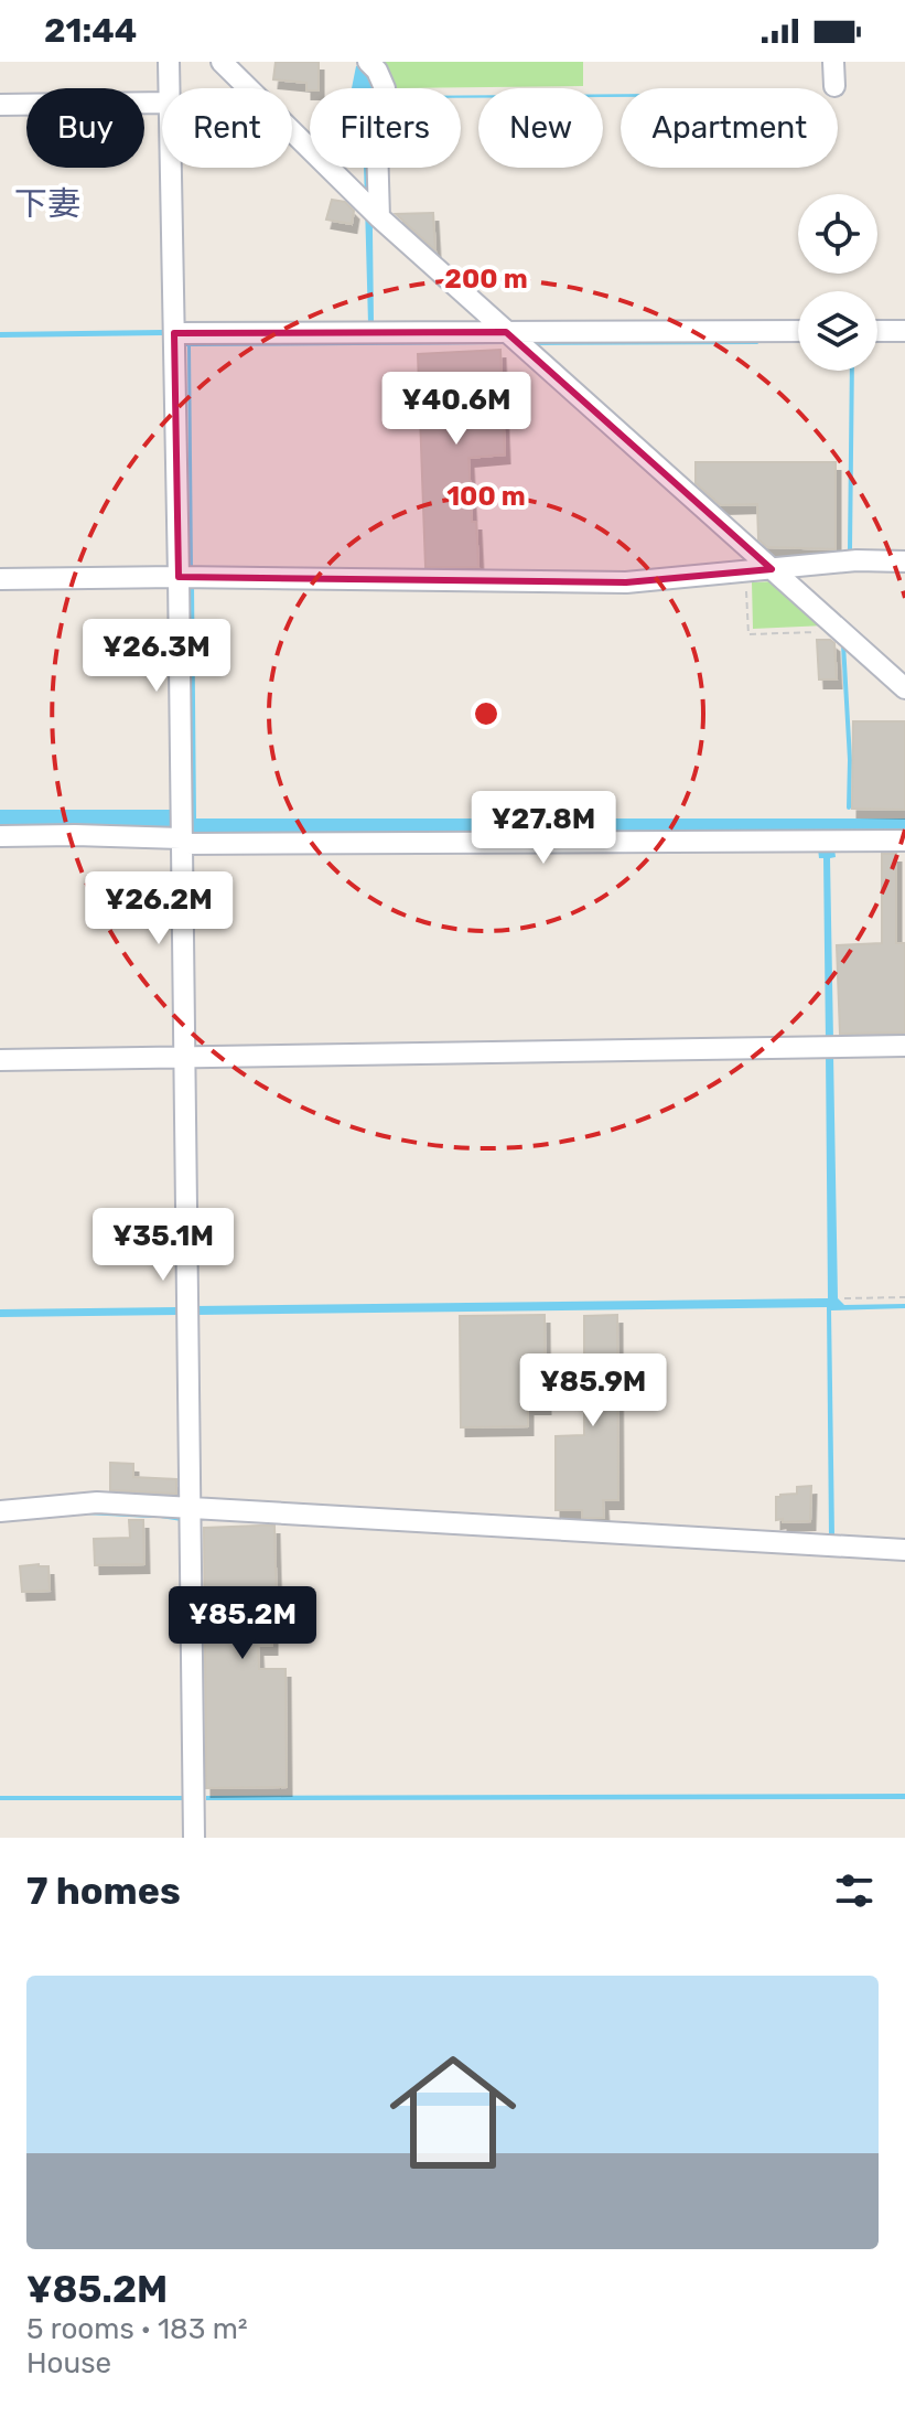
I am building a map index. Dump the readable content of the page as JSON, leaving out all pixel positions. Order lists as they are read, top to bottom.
{
  "districts": ["下妻"],
  "page": {
    "status": "21:44",
    "chip": [
      "Buy",
      "Rent",
      "Filters",
      "New",
      "Apartment"
    ],
    "price": [
      "¥40.6M",
      "¥26.3M",
      "¥27.8M",
      "¥26.2M",
      "¥35.1M",
      "¥85.9M",
      "¥85.2M"
    ],
    "heading": "7 homes",
    "list": [
      {
        "name": "¥85.2M",
        "note": "5 rooms · 183 m² · House"
      }
    ]
  },
  "rings": ["200 m", "100 m"]
}
